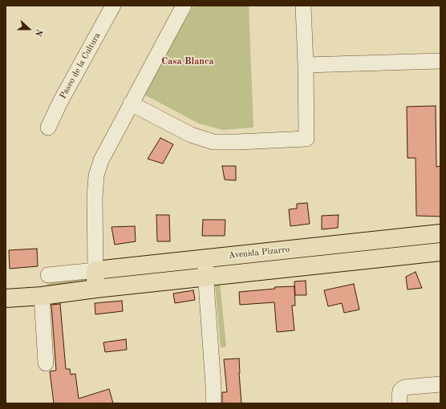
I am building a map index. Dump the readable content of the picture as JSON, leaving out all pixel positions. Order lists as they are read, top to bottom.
{
  "streets": {
    "main road": ["Avenida Pizarro"],
    "street": ["Paseo de la Cultura"]
  },
  "districts": ["Casa Blanca"],
  "north": "right"
}
